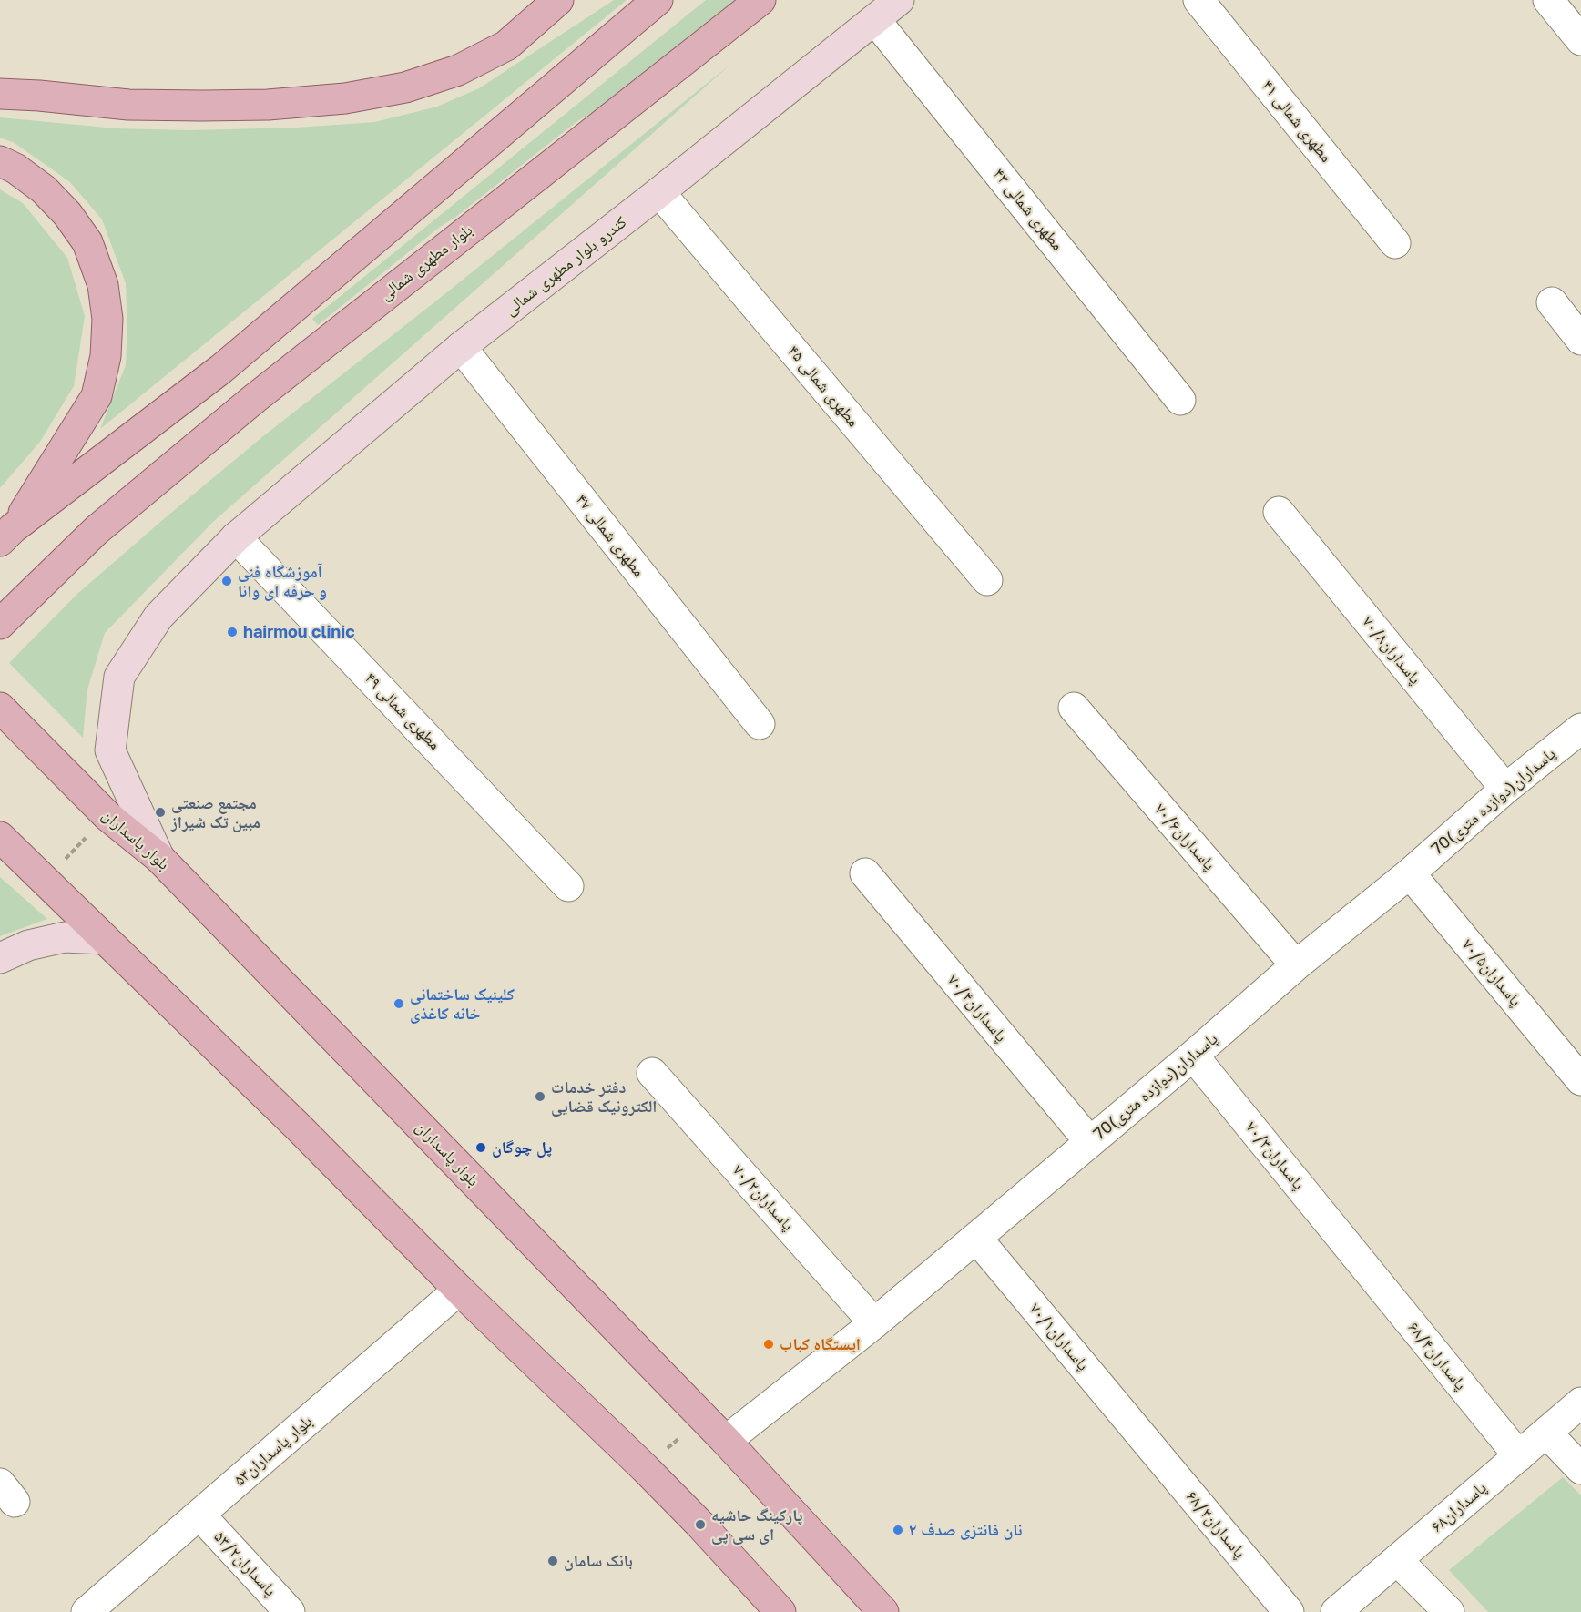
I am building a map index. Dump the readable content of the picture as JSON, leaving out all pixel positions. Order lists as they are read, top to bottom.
{
  "streets": {
    "main road": ["بلوار مطهری شمالی", "کندرو بلوار مطهری شمالی", "بلوار پاسداران"],
    "street": [
      "۴۱ مطهرى شمالى",
      "مطهرى شمالى ۴۳",
      "مطهرى شمالى ۴۵",
      "مطهرى شمالى ۴۷",
      "پاسداران۷۰/۸",
      "مطهرى شمالى ۴۹",
      "70پاسداران(دوازده متری)",
      "پاسداران۷۰/۶",
      "پاسداران۷۰/۵",
      "پاسداران۷۰/۴",
      "پاسداران۷۰/۳",
      "پاسداران۷۰/۲",
      "پاسداران۷۰/۱",
      "پاسداران۶۸/۴",
      "بلوار پاسداران۵۳",
      "پاسداران۶۸",
      "پاسداران۶۸/۲",
      "پاسداران۵۳/۲"
    ]
  },
  "crossings": [
    ["مطهرى شمالى ۴۳", "کندرو بلوار مطهری شمالی"],
    ["کندرو بلوار مطهری شمالی", "مطهرى شمالى ۴۵"],
    ["کندرو بلوار مطهری شمالی", "مطهرى شمالى ۴۷"],
    ["کندرو بلوار مطهری شمالی", "مطهرى شمالى ۴۹"],
    ["کندرو بلوار مطهری شمالی", "بلوار پاسداران"],
    ["پاسداران۷۰/۸", "70پاسداران(دوازده متری)"],
    ["70پاسداران(دوازده متری)", "پاسداران۷۰/۶"],
    ["70پاسداران(دوازده متری)", "بلوار پاسداران"],
    ["70پاسداران(دوازده متری)", "پاسداران۷۰/۵"],
    ["70پاسداران(دوازده متری)", "پاسداران۷۰/۴"],
    ["70پاسداران(دوازده متری)", "پاسداران۷۰/۳"],
    ["70پاسداران(دوازده متری)", "پاسداران۷۰/۲"],
    ["70پاسداران(دوازده متری)", "پاسداران۷۰/۱"],
    ["پاسداران۷۰/۳", "پاسداران۶۸/۴"],
    ["پاسداران۷۰/۱", "پاسداران۶۸/۲"],
    ["پاسداران۶۸/۴", "پاسداران۶۸"],
    ["بلوار پاسداران۵۳", "پاسداران۵۳/۲"]
  ],
  "places": [
    "آموزشگاه فنی و حرفه ای وانا",
    "hairmou clinic",
    "مجتمع صنعتی مبین تک شیراز",
    "کلینیک ساختمانی خانه کاغذی",
    "دفتر خدمات الکترونیک قضایی",
    "پل چوگان",
    "ایستگاه کباب",
    "پارکینگ حاشیه ای سی پی",
    "نان فانتزی صدف ۲",
    "بانک سامان"
  ]
}
